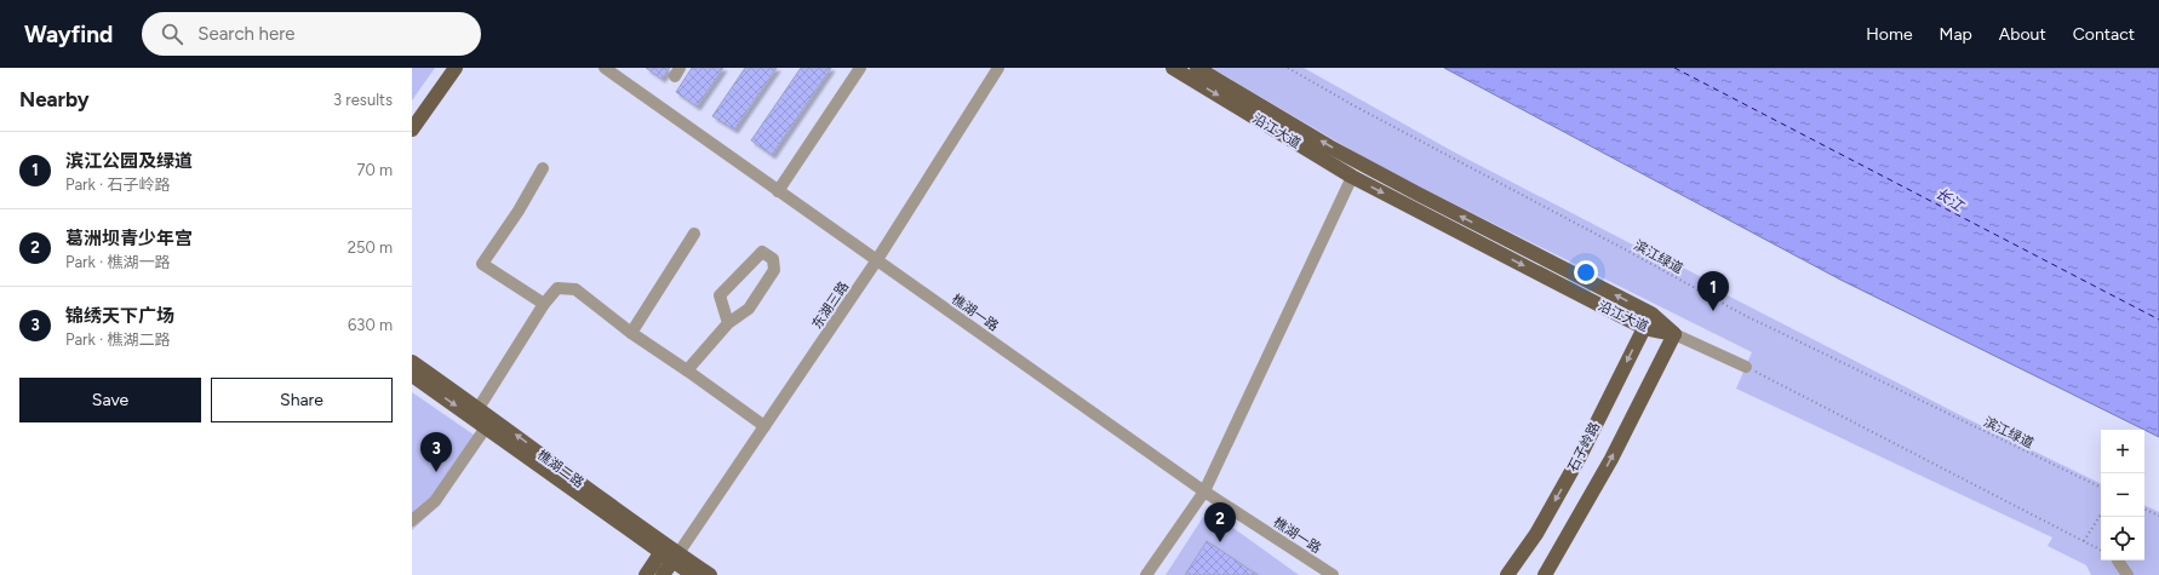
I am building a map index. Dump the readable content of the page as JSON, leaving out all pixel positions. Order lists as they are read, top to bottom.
{
  "streets": {
    "main road": ["沿江大道", "石子岭路", "樵湖二路"],
    "street": ["东湖三路", "樵湖一路"],
    "path": ["滨江绿道"]
  },
  "crossings": [
    ["沿江大道", "石子岭路"],
    ["东湖三路", "樵湖一路"],
    ["东湖三路", "樵湖二路"]
  ],
  "water": ["长江"],
  "page": {
    "header": "Wayfind",
    "search": "Search here",
    "nav": [
      "Home",
      "Map",
      "About",
      "Contact"
    ],
    "heading": ["Nearby", "3 results"],
    "list": [
      {
        "mark": "1",
        "name": "滨江公园及绿道",
        "note": "Park · 石子岭路",
        "value": "70 m"
      },
      {
        "mark": "2",
        "name": "葛洲坝青少年宫",
        "note": "Park · 樵湖一路",
        "value": "250 m"
      },
      {
        "mark": "3",
        "name": "锦绣天下广场",
        "note": "Park · 樵湖二路",
        "value": "630 m"
      }
    ],
    "pins": ["1", "3", "2"],
    "buttons": ["Save", "Share"],
    "map_buttons": ["+", "−"]
  }
}
